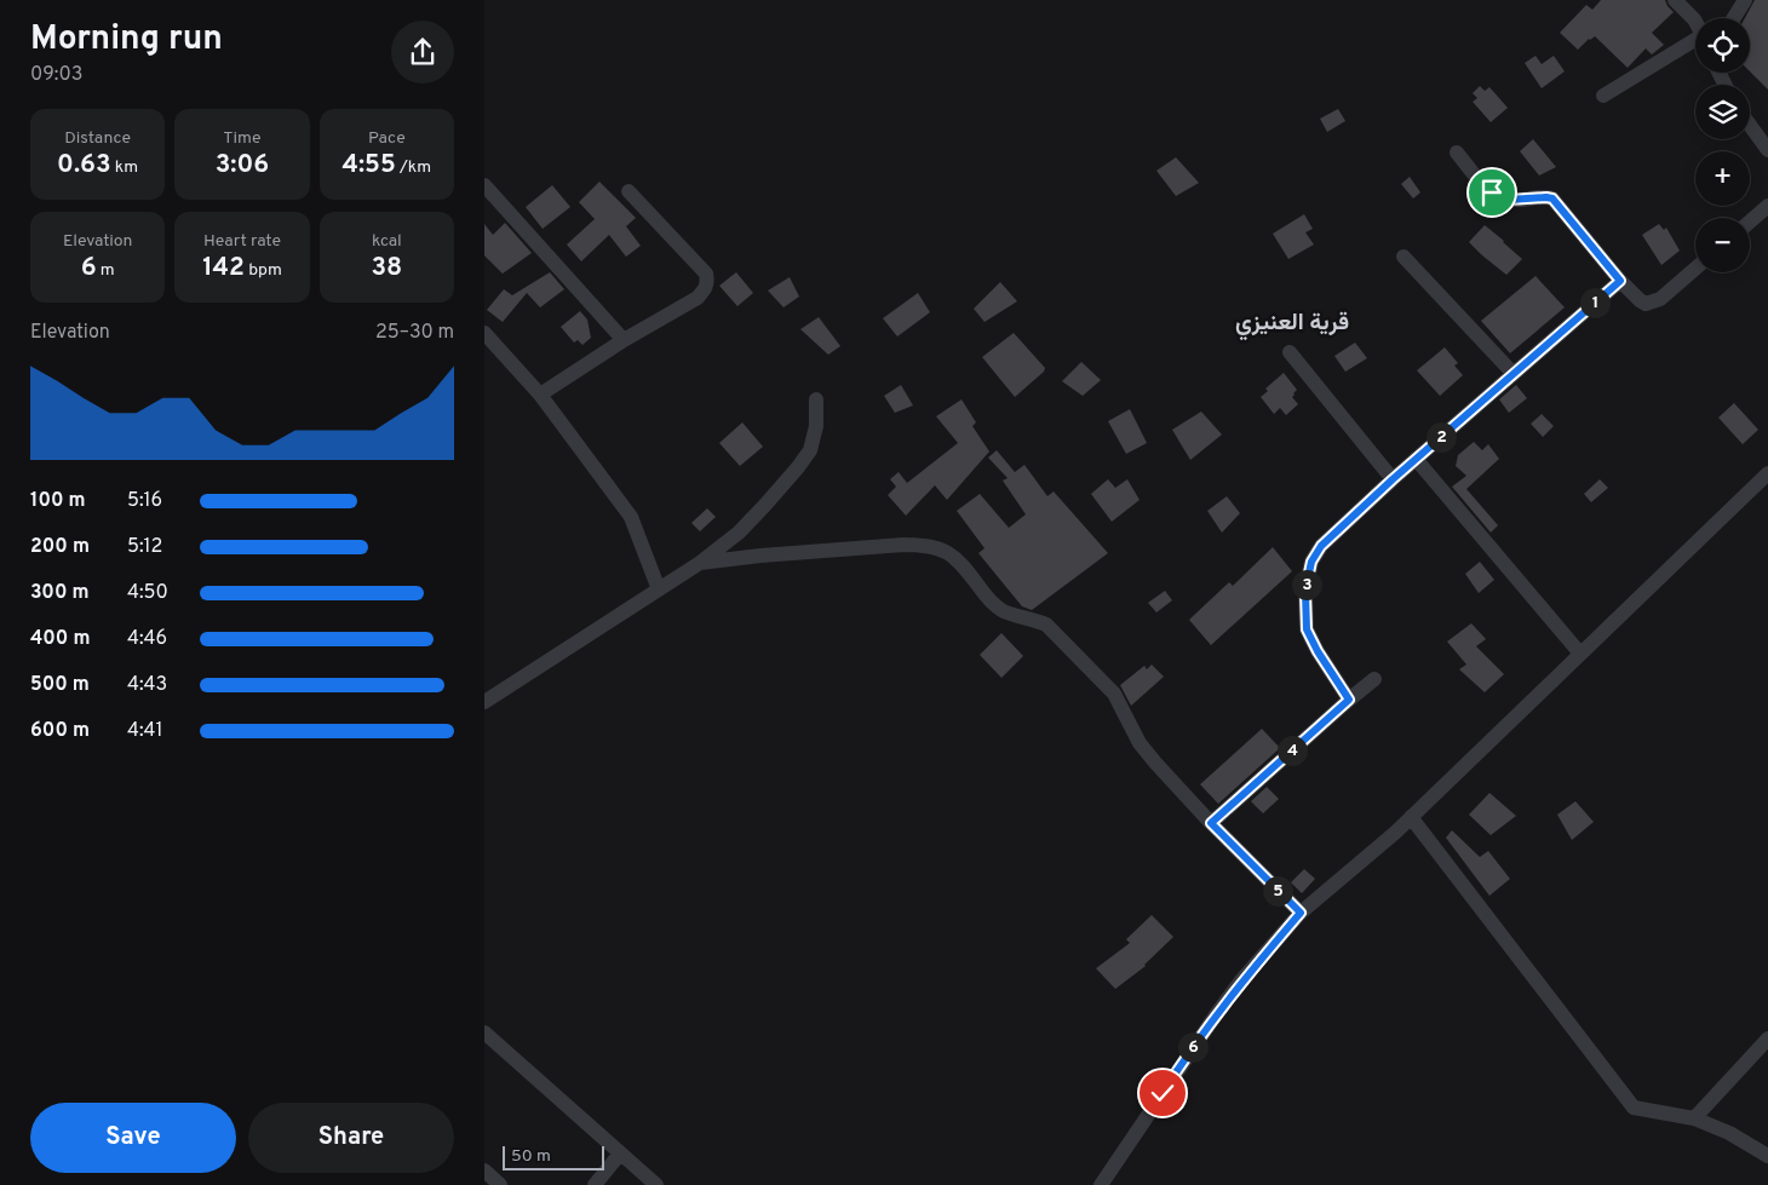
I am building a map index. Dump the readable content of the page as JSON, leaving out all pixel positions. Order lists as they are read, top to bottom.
{
  "districts": ["قرية العنيزي"],
  "scale_bar": "50 m",
  "page": {
    "heading": ["Morning run", "09:03"],
    "map_buttons": ["+", "−"],
    "stats": [
      ["Distance", "0.63 km"],
      ["Time", "3:06"],
      ["Pace", "4:55 /km"],
      ["Elevation", "6 m"],
      ["Heart rate", "142 bpm"],
      ["kcal", "38"]
    ],
    "pins": [
      "1",
      "2",
      "3",
      "4",
      "5",
      "6"
    ],
    "chart": ["Elevation", "25–30 m"],
    "list": [
      {
        "name": "100 m",
        "note": "5:16"
      },
      {
        "name": "200 m",
        "note": "5:12"
      },
      {
        "name": "300 m",
        "note": "4:50"
      },
      {
        "name": "400 m",
        "note": "4:46"
      },
      {
        "name": "500 m",
        "note": "4:43"
      },
      {
        "name": "600 m",
        "note": "4:41"
      }
    ],
    "buttons": ["Save", "Share"],
    "scale": "50 m"
  }
}
